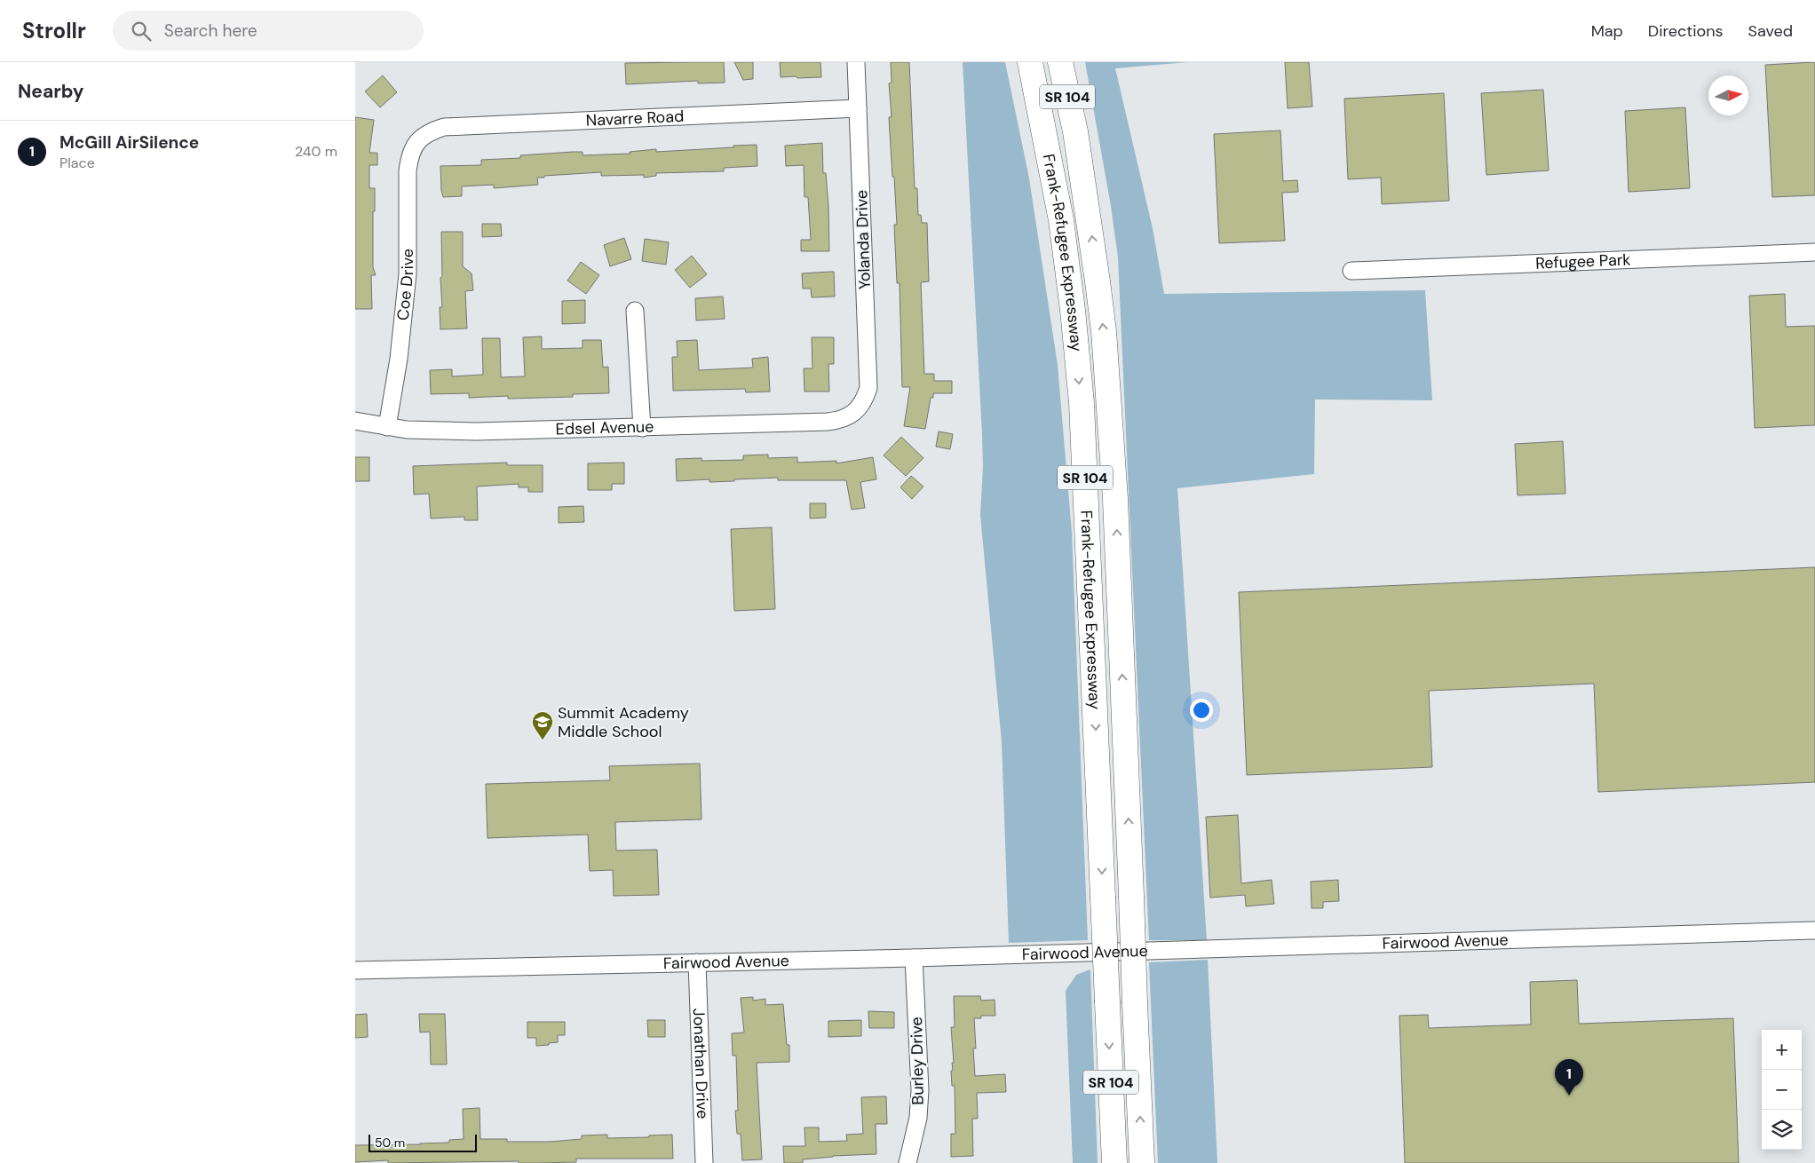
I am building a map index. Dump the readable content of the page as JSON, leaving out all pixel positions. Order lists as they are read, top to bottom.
{
  "streets": {
    "highway": ["SR 104", "Frank-Refugee Expressway"],
    "street": [
      "Navarre Road",
      "Yolanda Drive",
      "Refugee Park",
      "Coe Drive",
      "Edsel Avenue",
      "Fairwood Avenue",
      "Burley Drive",
      "Jonathan Drive"
    ]
  },
  "crossings": [
    ["Navarre Road", "Yolanda Drive"],
    ["Navarre Road", "Coe Drive"],
    ["Yolanda Drive", "Edsel Avenue"],
    ["Coe Drive", "Edsel Avenue"],
    ["Fairwood Avenue", "Burley Drive"],
    ["Fairwood Avenue", "Jonathan Drive"]
  ],
  "places": {
    "school or university": ["Summit Academy Middle School"]
  },
  "scale_bar": "50 m",
  "north": "right",
  "page": {
    "header": "Strollr",
    "search": "Search here",
    "nav": ["Map", "Directions", "Saved"],
    "heading": "Nearby",
    "list": [
      {
        "mark": "1",
        "name": "McGill AirSilence",
        "note": "Place",
        "value": "240 m"
      }
    ],
    "map_buttons": ["+", "−"],
    "pins": "1",
    "scale": "50 m"
  }
}
